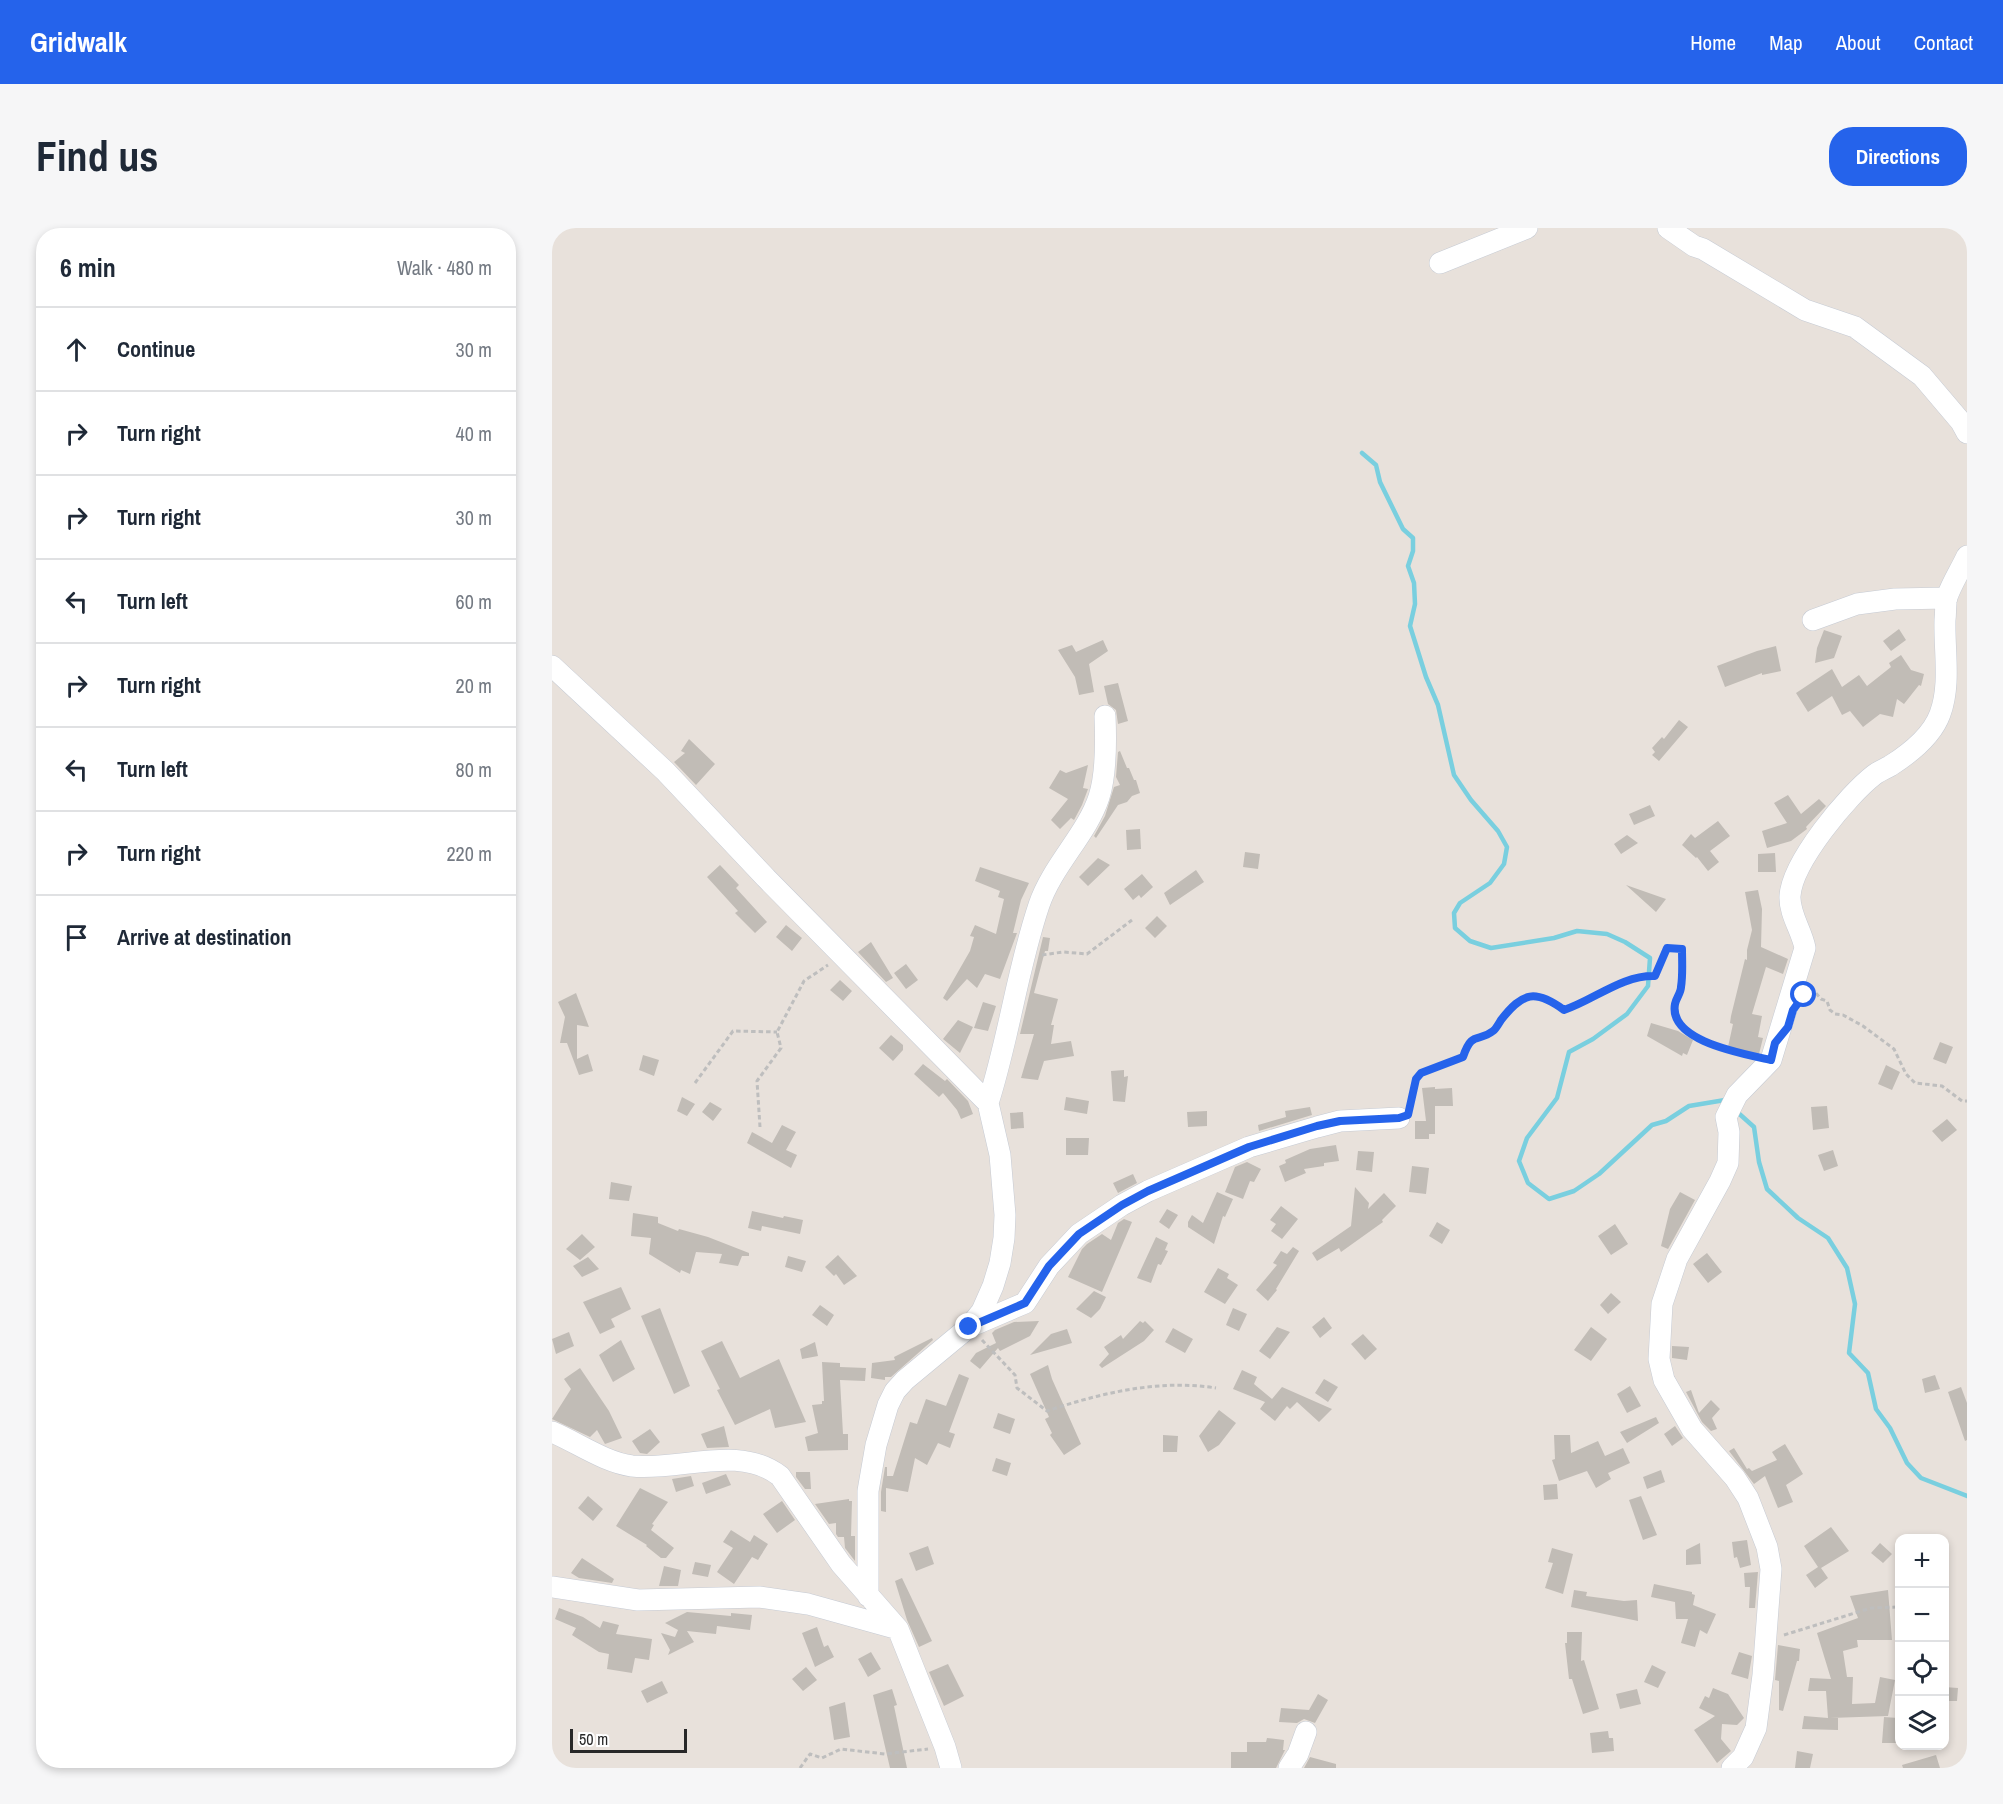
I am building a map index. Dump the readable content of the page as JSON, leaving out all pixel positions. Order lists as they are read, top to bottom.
{
  "scale_bar": "50 m",
  "page": {
    "header": "Gridwalk",
    "nav": [
      "Home",
      "Map",
      "About",
      "Contact"
    ],
    "buttons": "Directions",
    "title": "Find us",
    "heading": ["6 min", "Walk · 480 m"],
    "list": [
      ["Continue", "30 m"],
      ["Turn right", "40 m"],
      ["Turn right", "30 m"],
      ["Turn left", "60 m"],
      ["Turn right", "20 m"],
      ["Turn left", "80 m"],
      ["Turn right", "220 m"],
      "Arrive at destination"
    ],
    "map_buttons": ["+", "−"],
    "scale": "50 m"
  }
}
